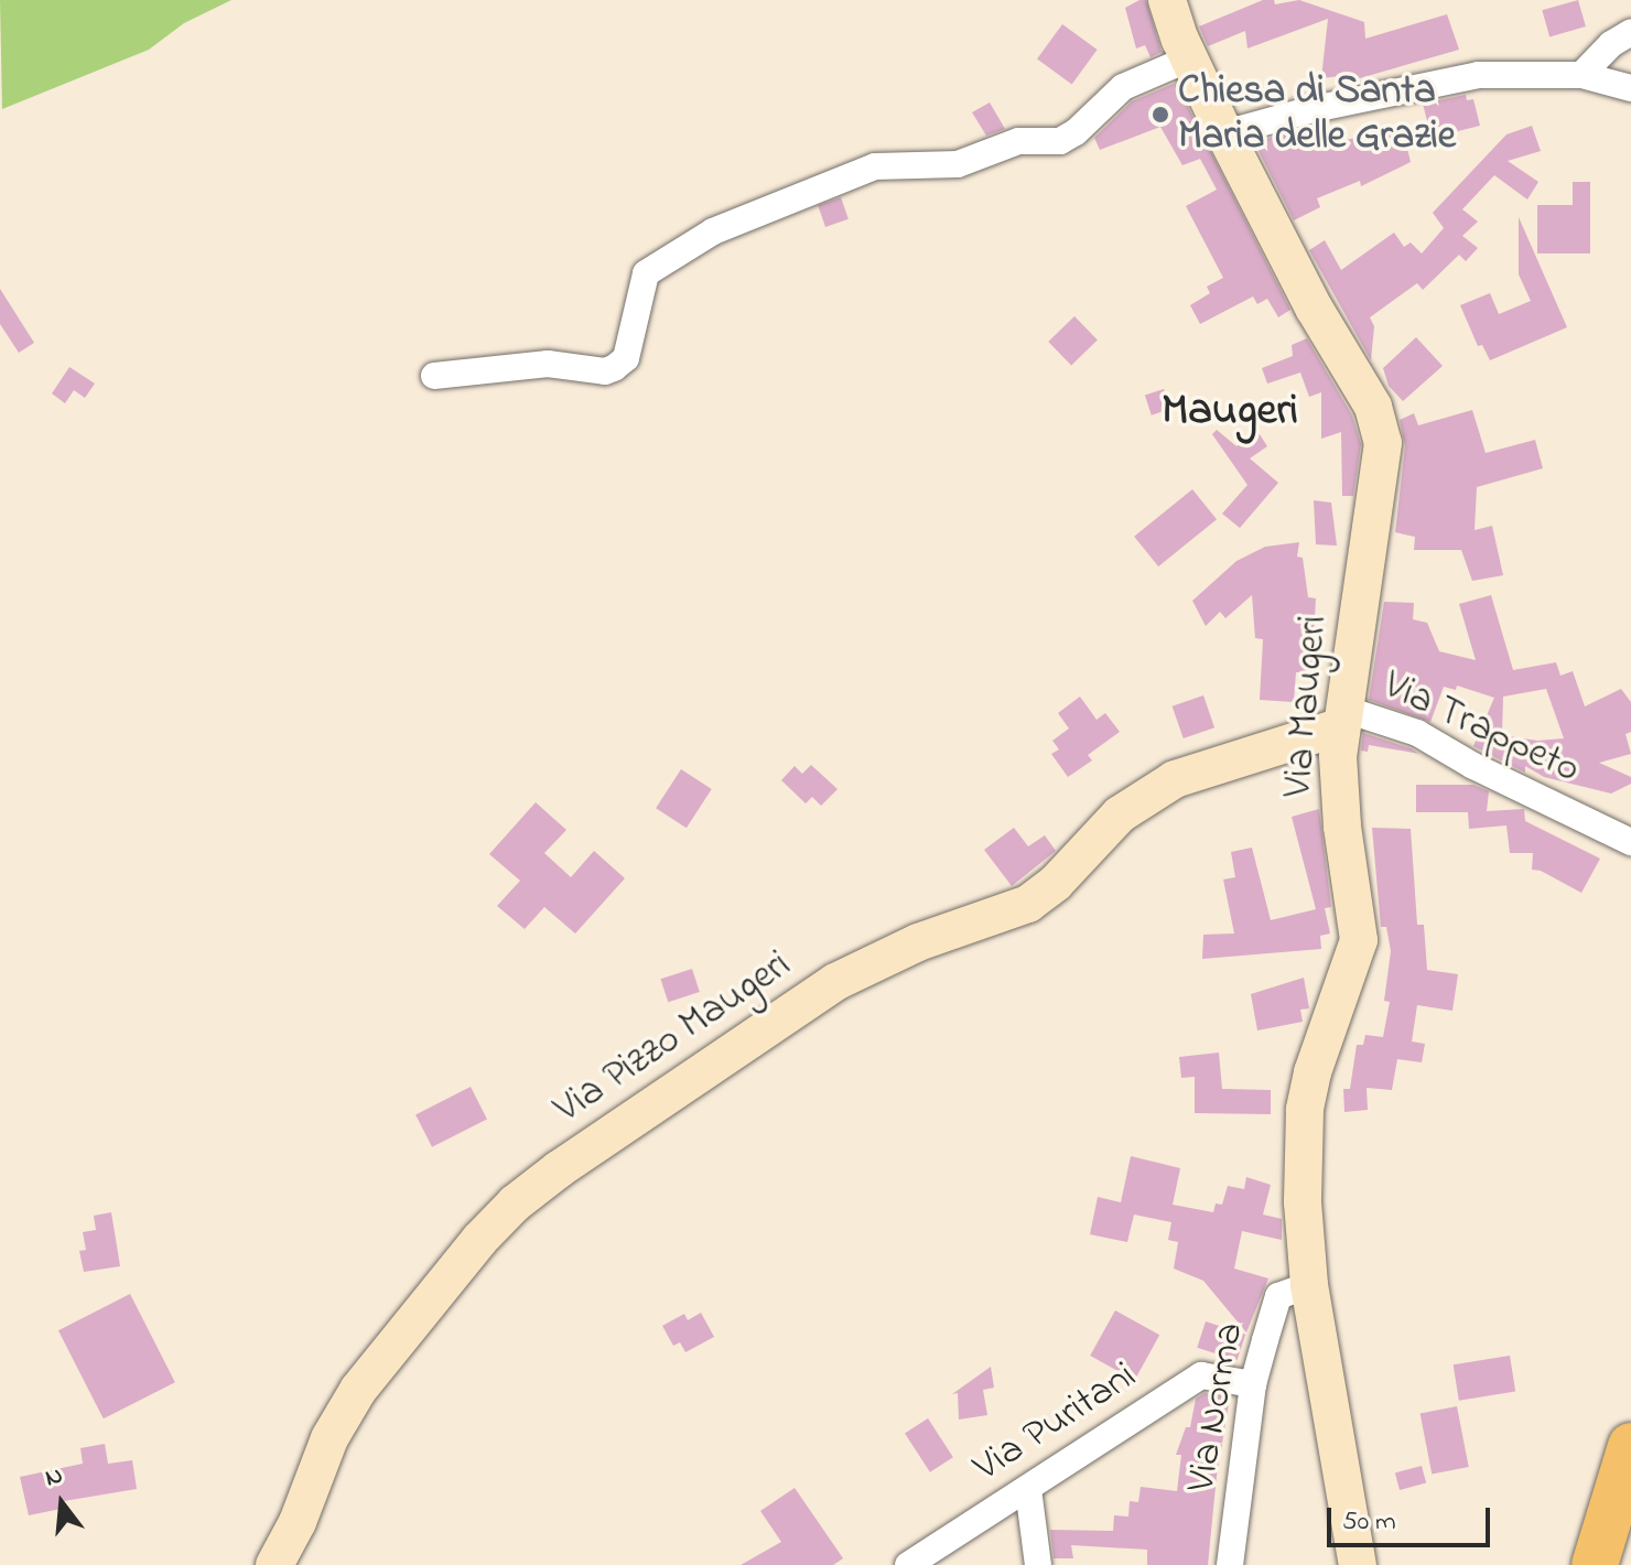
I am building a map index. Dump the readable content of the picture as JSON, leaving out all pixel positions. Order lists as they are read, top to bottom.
{
  "streets": {
    "street": [
      "Via Maugeri",
      "Via Trappeto",
      "Via Pizzo Maugeri",
      "Via Norma",
      "Via Puritani"
    ]
  },
  "crossings": [
    ["Via Maugeri", "Via Trappeto"],
    ["Via Maugeri", "Via Pizzo Maugeri"],
    ["Via Maugeri", "Via Norma"],
    ["Via Trappeto", "Via Pizzo Maugeri"],
    ["Via Norma", "Via Puritani"]
  ],
  "districts": ["Maugeri"],
  "places": ["Chiesa di Santa Maria delle Grazie"],
  "scale_bar": "50 m",
  "north": "top"
}
